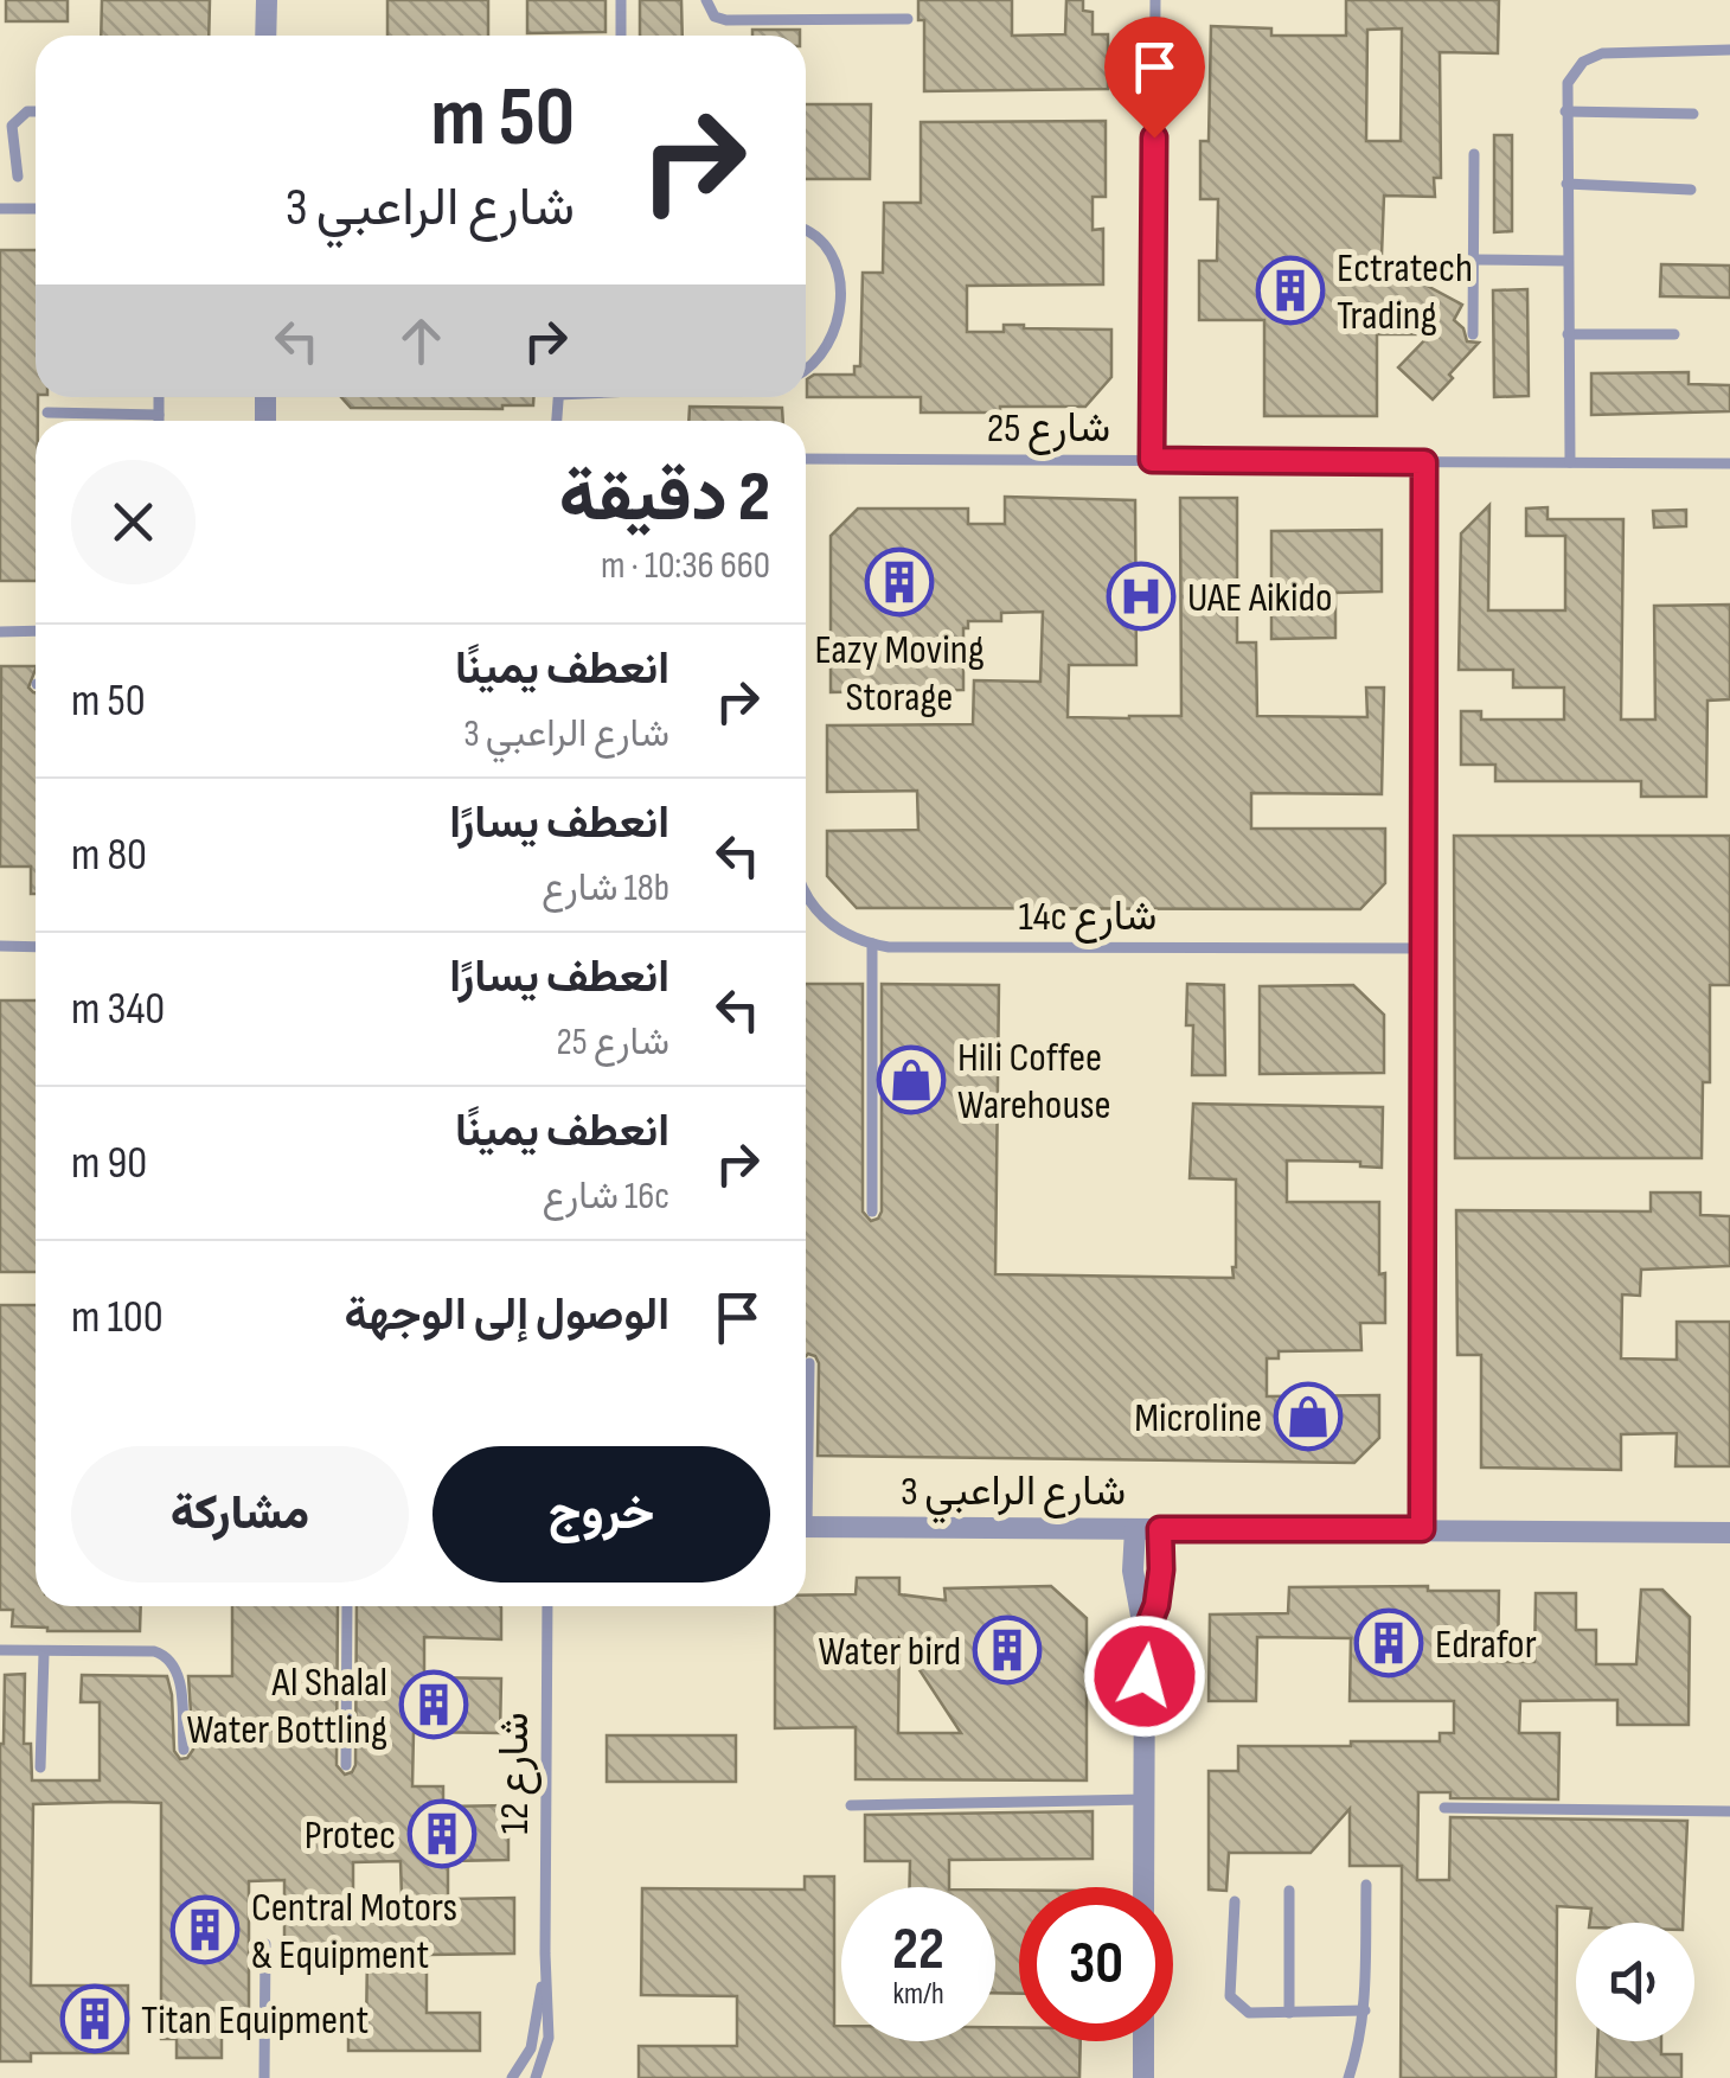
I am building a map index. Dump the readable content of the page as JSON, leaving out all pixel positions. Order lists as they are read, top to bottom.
{
  "streets": {
    "street": ["شارع الراعبي 3"],
    "lane": ["شارع 25", "14c شارع", "شارع 12"]
  },
  "places": {
    "building": [
      "Ectratech Trading",
      "Eazy Moving Storage",
      "Edrafor",
      "Water bird",
      "Al Shalal Water Bottling",
      "Protec",
      "Central Motors & Equipment",
      "Titan Equipment"
    ],
    "hospital": ["UAE Aikido"],
    "shop": ["Hili Coffee Warehouse", "Microline"]
  },
  "page": {
    "turn": ["50 m", "شارع الراعبي 3"],
    "heading": ["2 دقيقة", "660 m · 10:36"],
    "list": [
      {
        "name": "انعطف يمينًا",
        "note": "شارع الراعبي 3",
        "value": "50 m"
      },
      {
        "name": "انعطف يسارًا",
        "note": "18b شارع",
        "value": "80 m"
      },
      {
        "name": "انعطف يسارًا",
        "note": "شارع 25",
        "value": "340 m"
      },
      {
        "name": "انعطف يمينًا",
        "note": "16c شارع",
        "value": "90 m"
      },
      {
        "name": "الوصول إلى الوجهة",
        "value": "100 m"
      }
    ],
    "buttons": ["خروج", "مشاركة"],
    "speed": "22 km/h",
    "limit": "30"
  }
}
